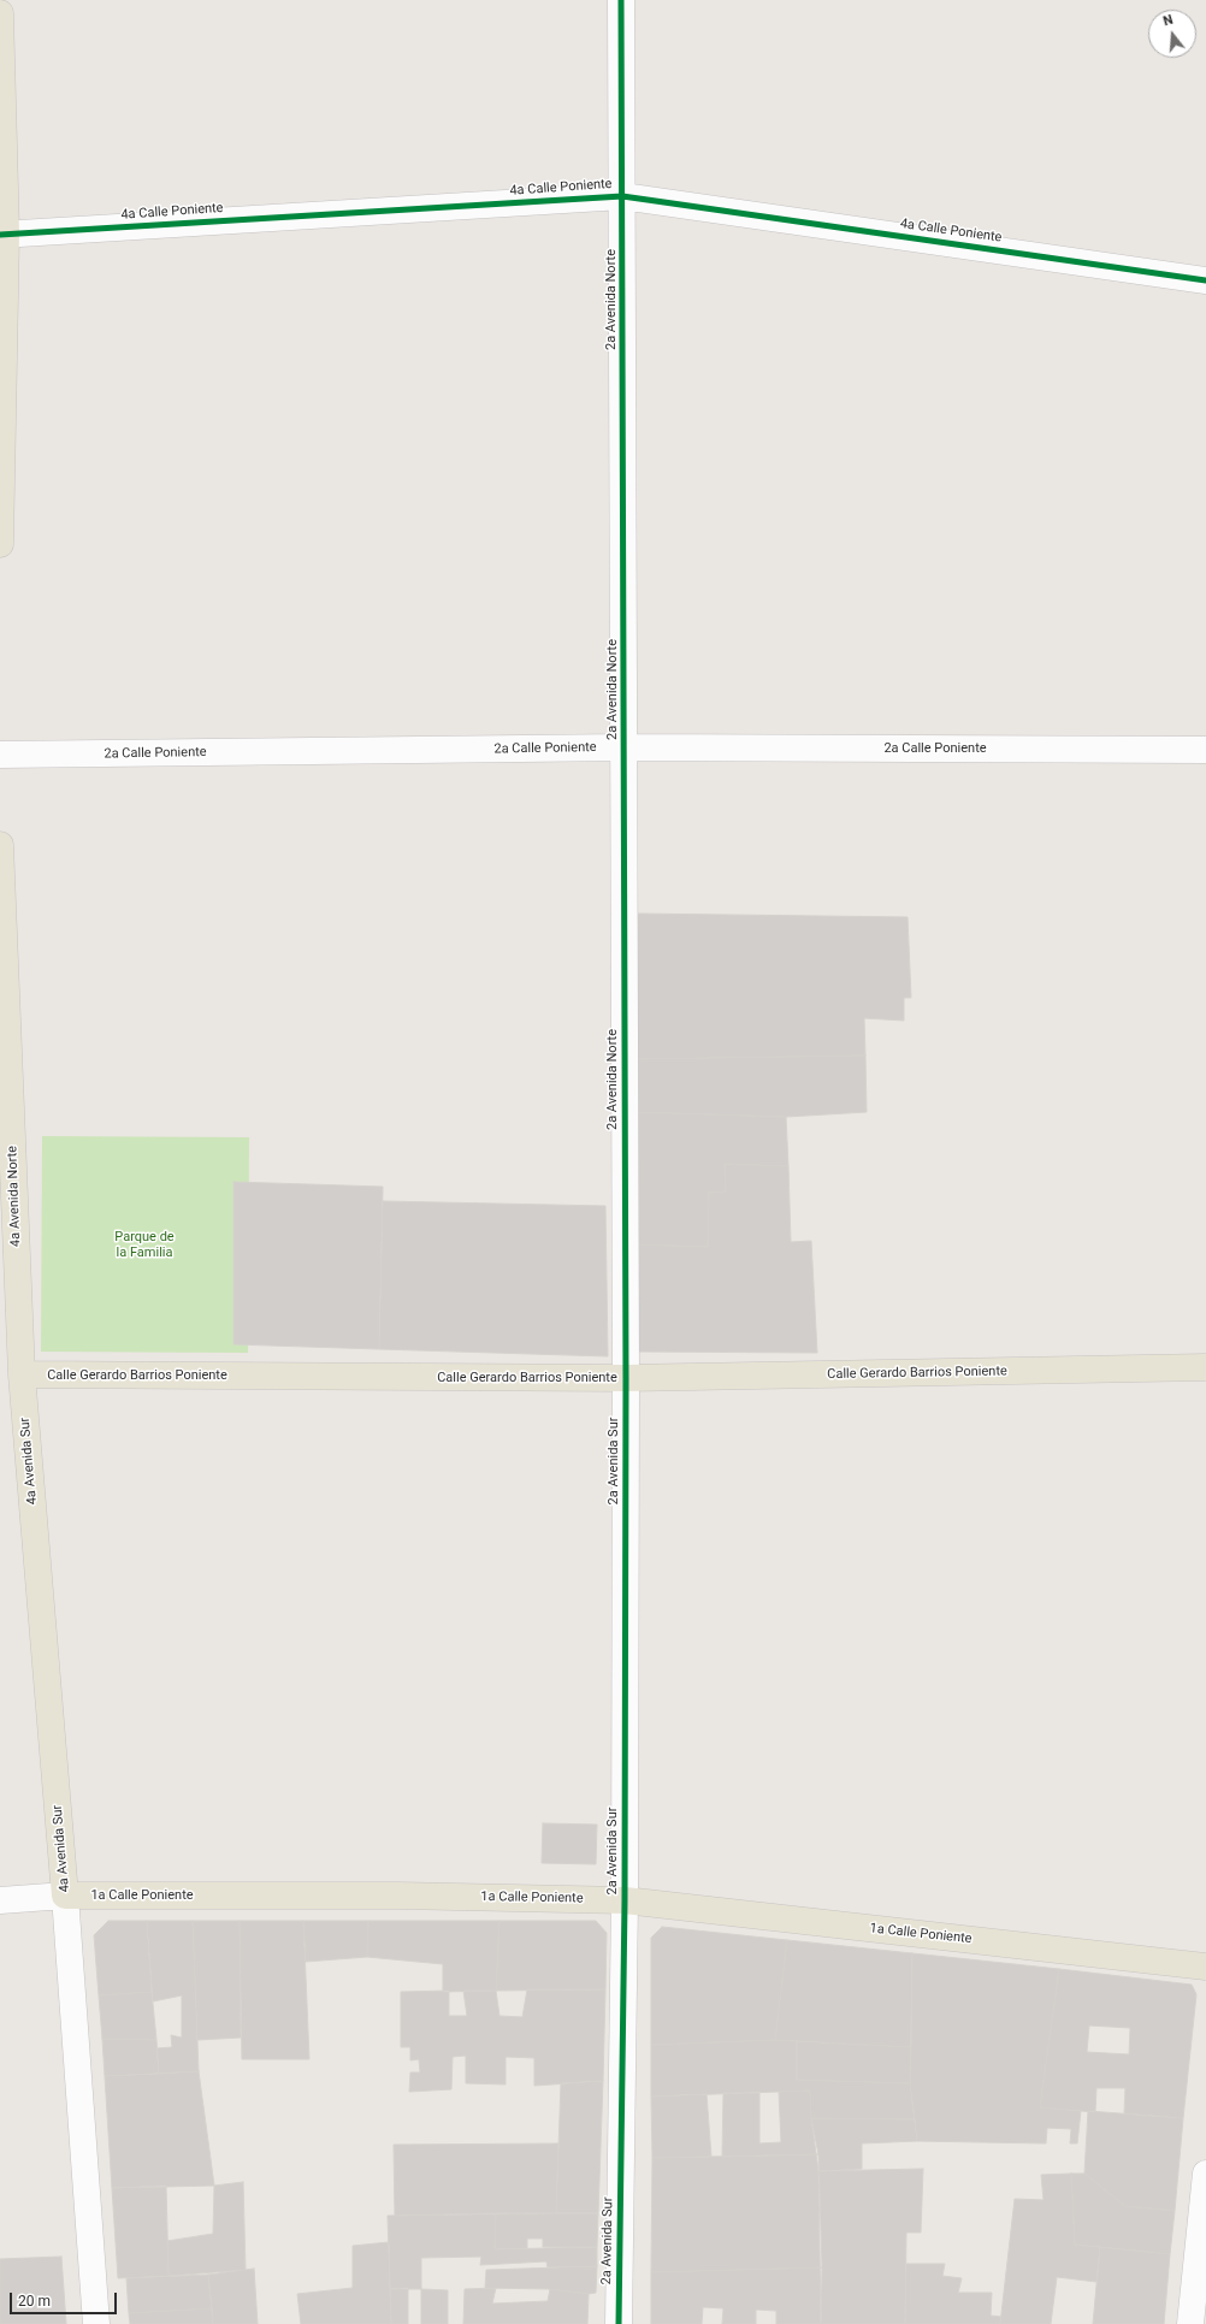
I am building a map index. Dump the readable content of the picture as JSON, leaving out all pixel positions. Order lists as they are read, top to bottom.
{
  "streets": {
    "main road": [
      "4a Avenida Norte",
      "Calle Gerardo Barrios Poniente",
      "4a Avenida Sur",
      "1a Calle Poniente"
    ],
    "street": [
      "4a Calle Poniente",
      "2a Avenida Norte",
      "2a Calle Poniente",
      "2a Avenida Sur"
    ]
  },
  "crossings": [
    ["4a Calle Poniente", "2a Avenida Norte"],
    ["2a Avenida Norte", "2a Calle Poniente"],
    ["2a Avenida Norte", "Calle Gerardo Barrios Poniente"],
    ["2a Avenida Norte", "2a Avenida Sur"],
    ["4a Avenida Norte", "Calle Gerardo Barrios Poniente"],
    ["4a Avenida Norte", "4a Avenida Sur"],
    ["Calle Gerardo Barrios Poniente", "4a Avenida Sur"],
    ["Calle Gerardo Barrios Poniente", "2a Avenida Sur"],
    ["4a Avenida Sur", "1a Calle Poniente"],
    ["2a Avenida Sur", "1a Calle Poniente"]
  ],
  "parks": ["Parque de la Familia"],
  "scale_bar": "20 m",
  "north": "top"
}
